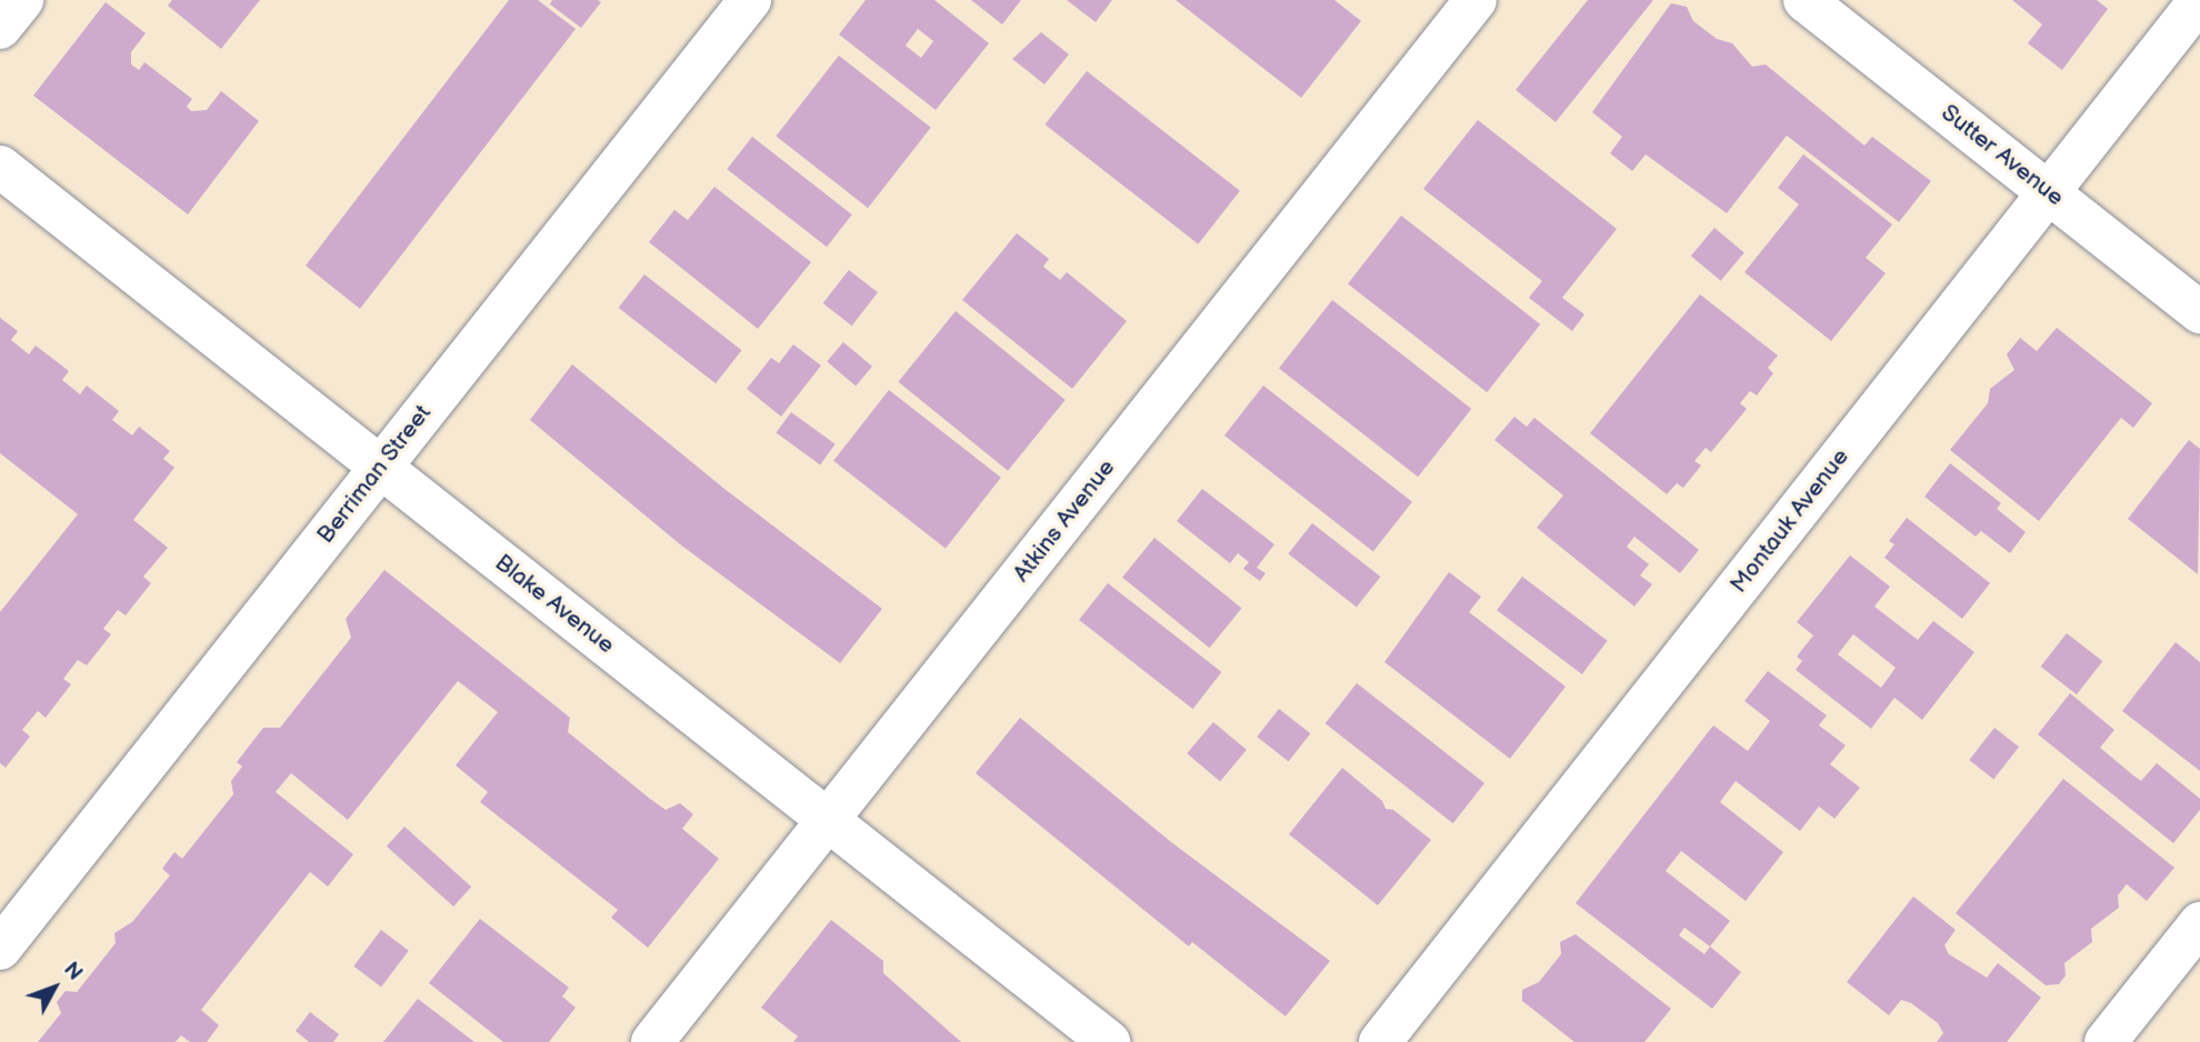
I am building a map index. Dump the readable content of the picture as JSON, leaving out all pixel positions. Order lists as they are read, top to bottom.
{
  "streets": {
    "street": [
      "Sutter Avenue",
      "Berriman Street",
      "Atkins Avenue",
      "Montauk Avenue",
      "Blake Avenue"
    ]
  },
  "crossings": [
    ["Sutter Avenue", "Montauk Avenue"],
    ["Berriman Street", "Blake Avenue"],
    ["Atkins Avenue", "Blake Avenue"]
  ],
  "north": "top right"
}
